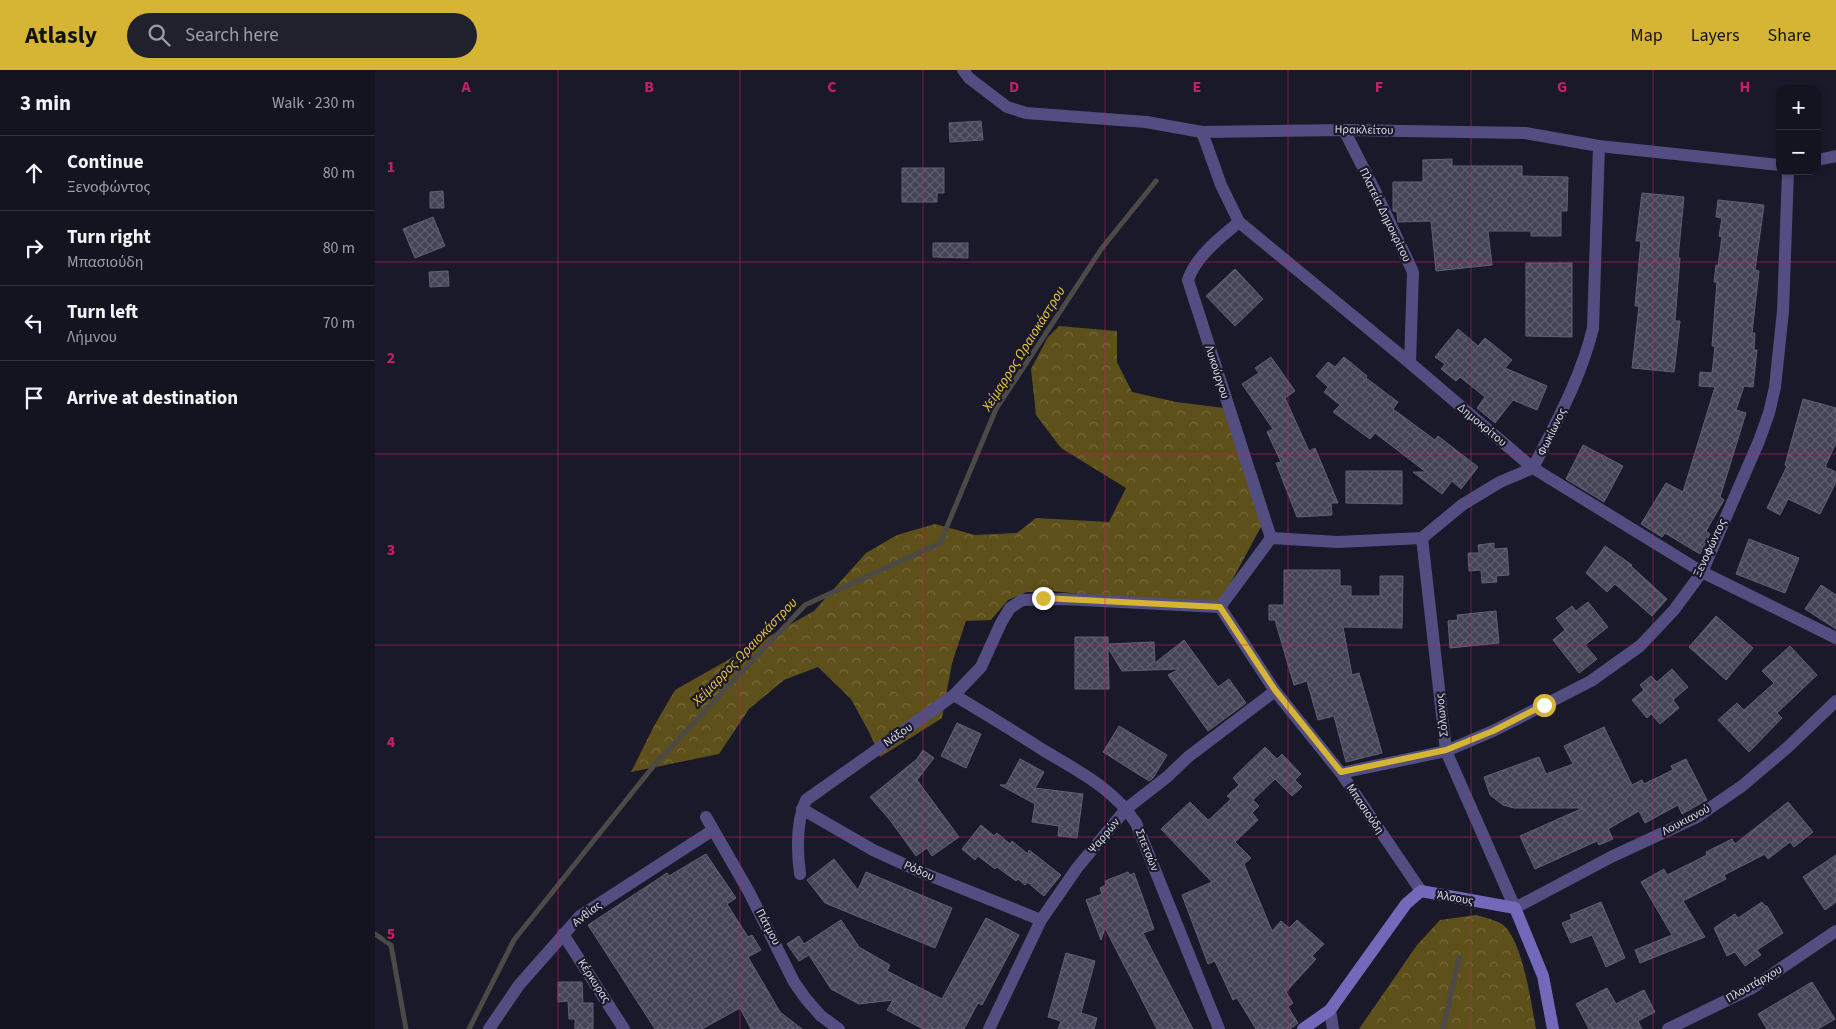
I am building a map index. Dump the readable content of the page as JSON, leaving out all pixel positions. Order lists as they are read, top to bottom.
{
  "streets": {
    "street": [
      "Ηρακλείτου",
      "Πλατεία Δημοκρίτου",
      "Λυκούργου",
      "Δημοκρίτου",
      "Φωκίωνος",
      "Ξενοφώντος",
      "Σόλωνος",
      "Νάξου",
      "Μπασιούδη",
      "Λουκιανού",
      "Ψαρρών",
      "Σπετσών",
      "Ρόδου",
      "Άλσους",
      "Ανθίας",
      "Πάτμου",
      "Κέρκυρας",
      "Πλουτάρχου"
    ]
  },
  "crossings": [
    ["Ηρακλείτου", "Πλατεία Δημοκρίτου"],
    ["Ηρακλείτου", "Δημοκρίτου"],
    ["Ηρακλείτου", "Φωκίωνος"],
    ["Πλατεία Δημοκρίτου", "Δημοκρίτου"],
    ["Λυκούργου", "Δημοκρίτου"],
    ["Δημοκρίτου", "Φωκίωνος"],
    ["Δημοκρίτου", "Ξενοφώντος"],
    ["Φωκίωνος", "Σόλωνος"],
    ["Ξενοφώντος", "Σόλωνος"],
    ["Ξενοφώντος", "Μπασιούδη"],
    ["Σόλωνος", "Λουκιανού"],
    ["Σόλωνος", "Άλσους"],
    ["Νάξου", "Μπασιούδη"],
    ["Νάξου", "Σπετσών"],
    ["Νάξου", "Ρόδου"],
    ["Μπασιούδη", "Ψαρρών"],
    ["Μπασιούδη", "Άλσους"],
    ["Λουκιανού", "Άλσους"],
    ["Ψαρρών", "Σπετσών"],
    ["Ψαρρών", "Ρόδου"],
    ["Ανθίας", "Πάτμου"],
    ["Ανθίας", "Κέρκυρας"]
  ],
  "water": ["Χείμαρρος Ωραιοκάστρου"],
  "page": {
    "header": "Atlasly",
    "search": "Search here",
    "nav": ["Map", "Layers", "Share"],
    "heading": ["3 min", "Walk · 230 m"],
    "map_buttons": ["+", "−"],
    "list": [
      ["Continue", "Ξενοφώντος", "80 m"],
      ["Turn right", "Μπασιούδη", "80 m"],
      ["Turn left", "Λήμνου", "70 m"],
      "Arrive at destination"
    ]
  },
  "grid": {
    "columns": [
      "A",
      "B",
      "C",
      "D",
      "E",
      "F",
      "G",
      "H"
    ],
    "rows": [
      "1",
      "2",
      "3",
      "4",
      "5"
    ]
  }
}
